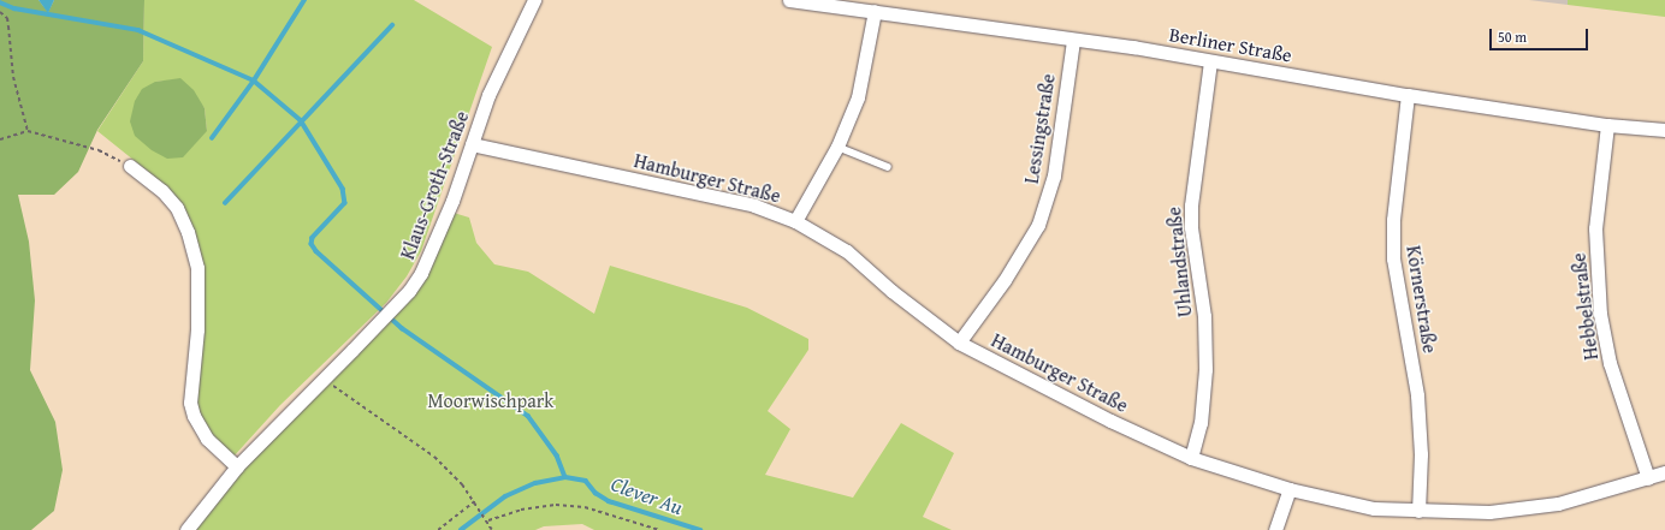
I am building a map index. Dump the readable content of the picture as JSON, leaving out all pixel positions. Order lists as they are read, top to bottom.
{
  "streets": {
    "street": [
      "Berliner Straße",
      "Lessingstraße",
      "Hamburger Straße",
      "Klaus-Groth-Straße",
      "Uhlandstraße",
      "Körnerstraße",
      "Hebbelstraße"
    ]
  },
  "crossings": [
    ["Berliner Straße", "Lessingstraße"],
    ["Berliner Straße", "Uhlandstraße"],
    ["Berliner Straße", "Körnerstraße"],
    ["Berliner Straße", "Hebbelstraße"],
    ["Lessingstraße", "Hamburger Straße"],
    ["Hamburger Straße", "Klaus-Groth-Straße"],
    ["Hamburger Straße", "Uhlandstraße"],
    ["Hamburger Straße", "Körnerstraße"],
    ["Hamburger Straße", "Hebbelstraße"]
  ],
  "water": ["Clever Au"],
  "parks": ["Moorwischpark"],
  "scale_bar": "50 m"
}
